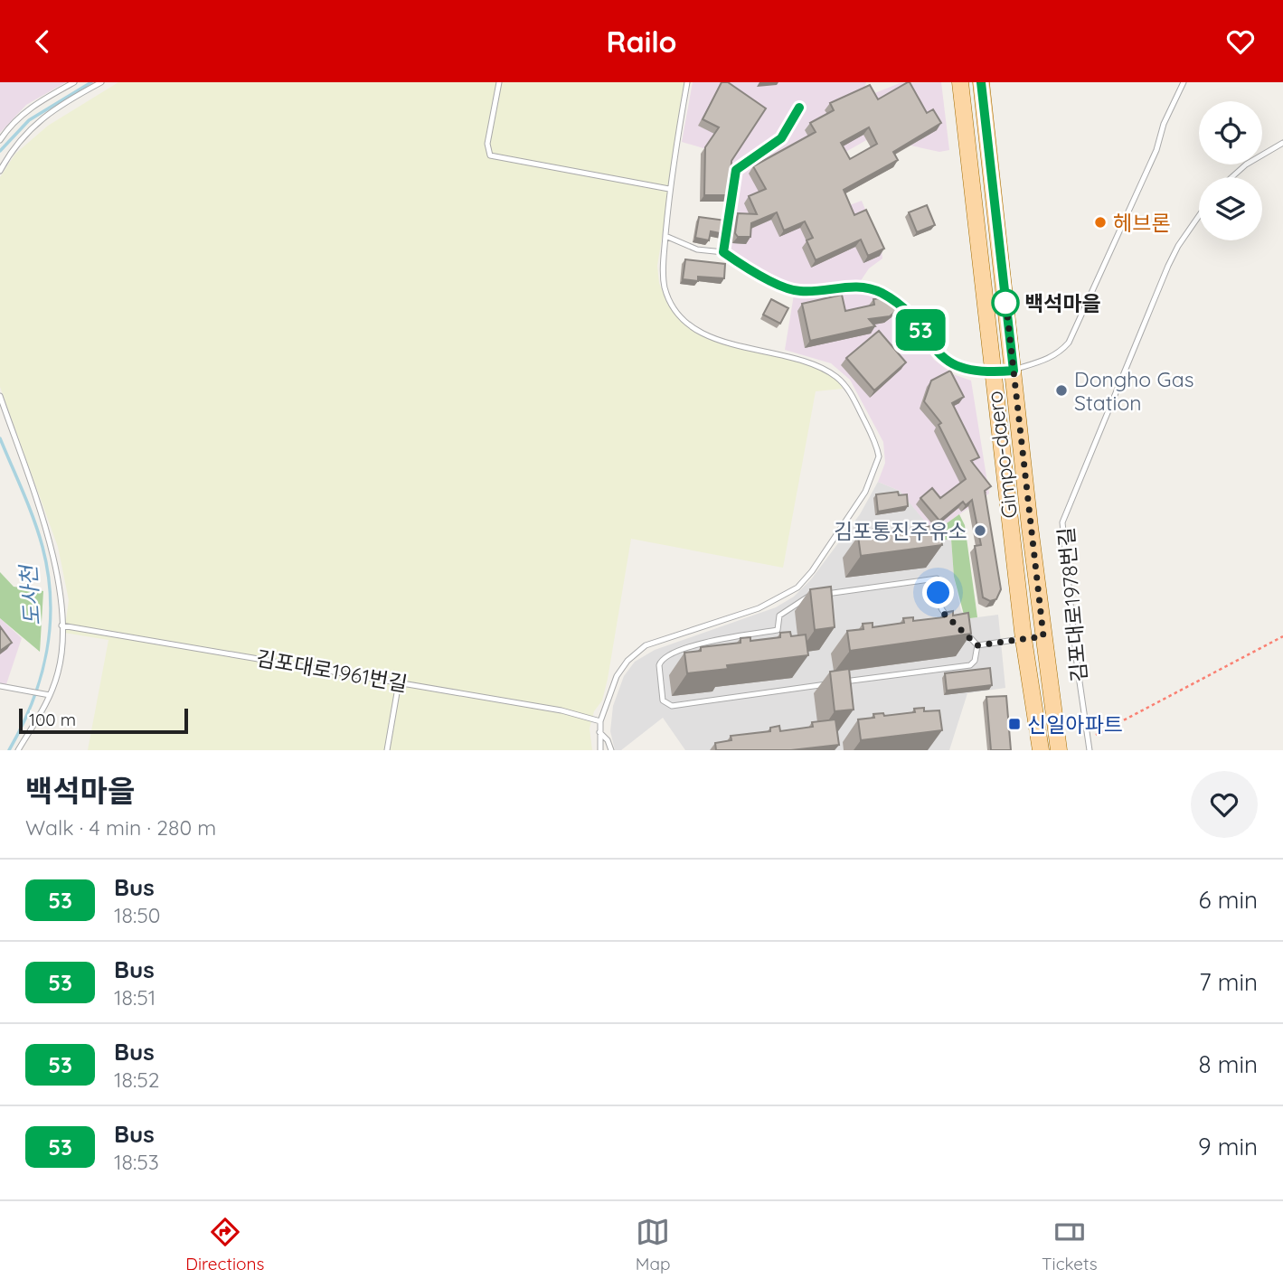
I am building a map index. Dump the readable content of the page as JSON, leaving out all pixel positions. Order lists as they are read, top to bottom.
{
  "streets": {
    "main road": ["Gimpo-daero"],
    "lane": ["김포대로1978번길", "김포대로1961번길"]
  },
  "water": ["도사천"],
  "places": {
    "other": [
      "헤브론",
      "백석마을",
      "Dongho Gas Station",
      "김포통진주유소"
    ],
    "transit": ["신일아파트"]
  },
  "lines": ["bus line 53"],
  "scale_bar": "100 m",
  "page": {
    "header": "Railo",
    "on_map": "53",
    "scale": "100 m",
    "heading": ["백석마을", "Walk · 4 min · 280 m"],
    "list": [
      {
        "mark": "53",
        "name": "Bus",
        "note": "18:50",
        "value": "6 min"
      },
      {
        "mark": "53",
        "name": "Bus",
        "note": "18:51",
        "value": "7 min"
      },
      {
        "mark": "53",
        "name": "Bus",
        "note": "18:52",
        "value": "8 min"
      },
      {
        "mark": "53",
        "name": "Bus",
        "note": "18:53",
        "value": "9 min"
      }
    ],
    "tabs": ["Directions", "Map", "Tickets"]
  }
}
